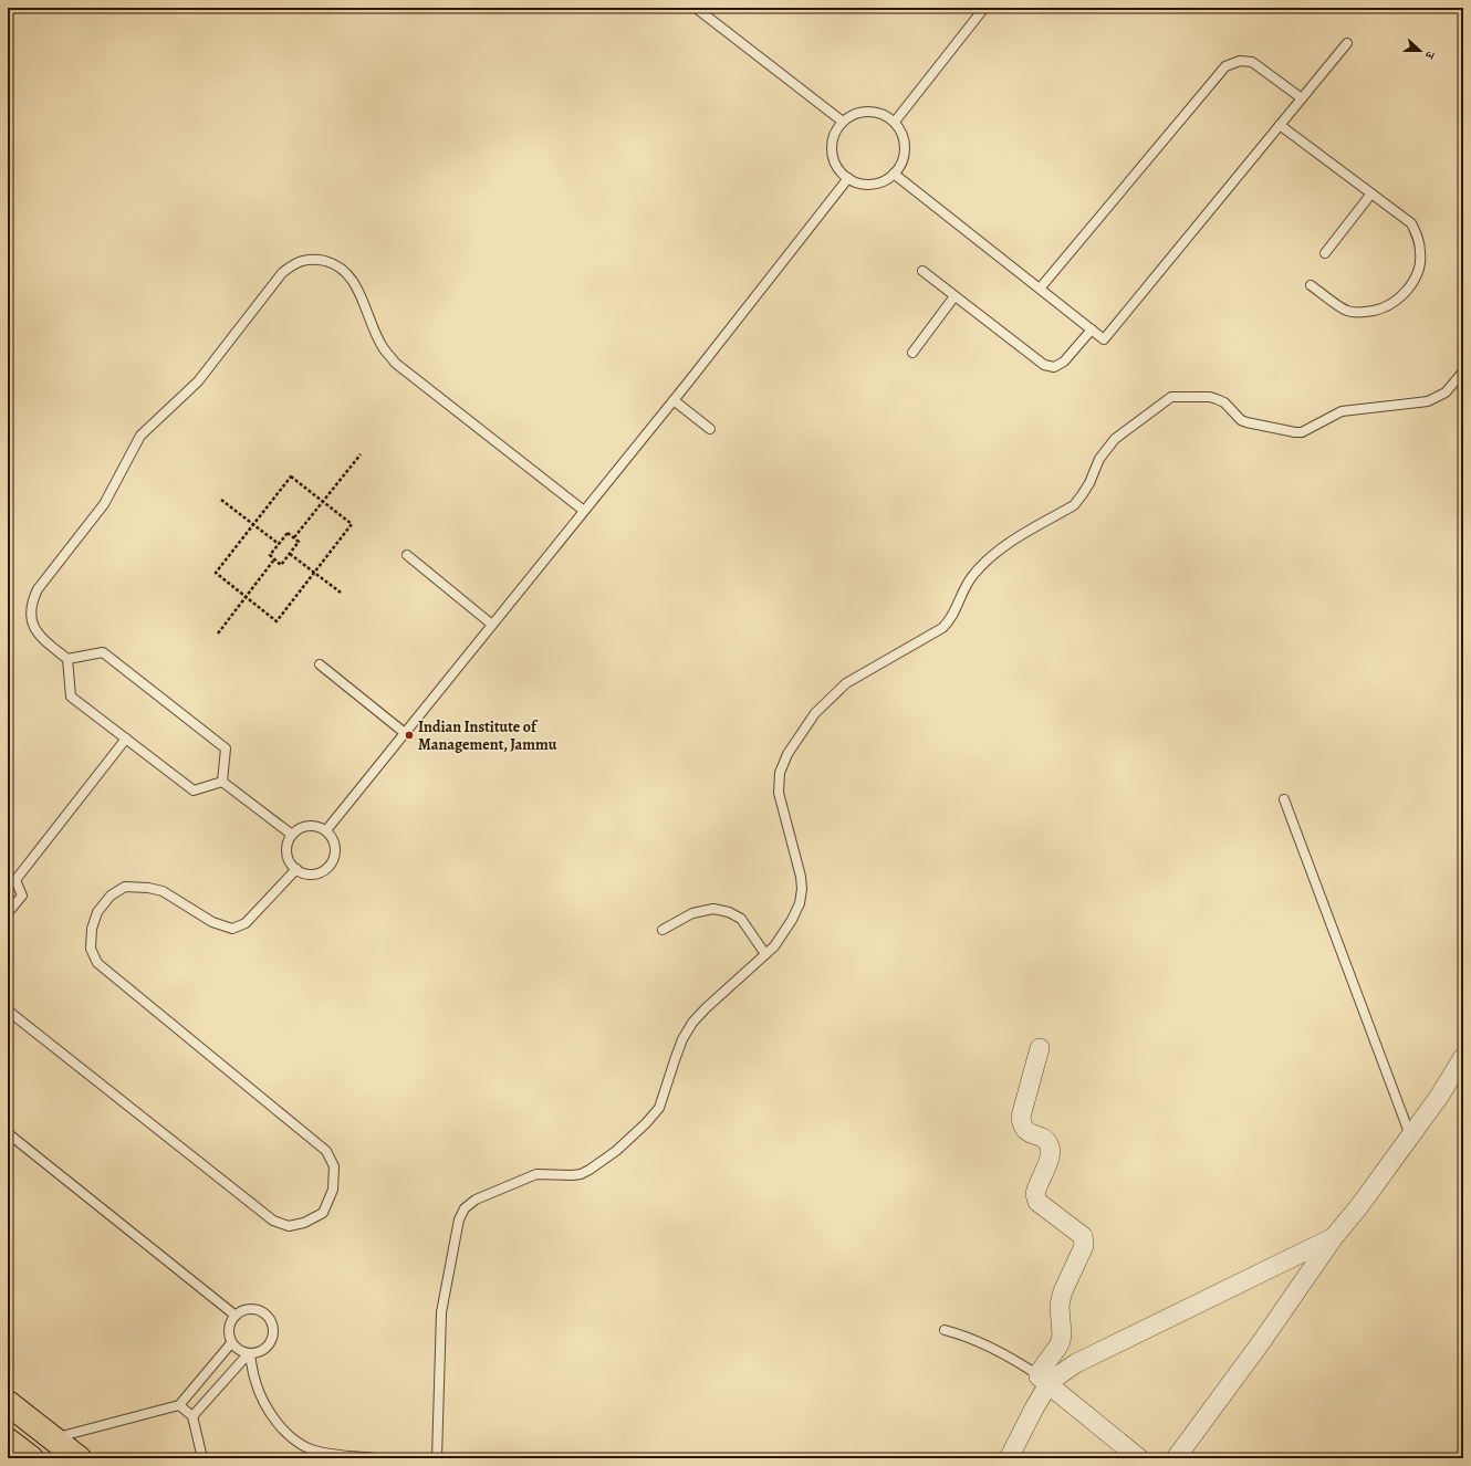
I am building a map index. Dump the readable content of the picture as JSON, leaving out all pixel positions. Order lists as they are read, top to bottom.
{
  "places": ["Indian Institute of Management, Jammu"],
  "north": "right"
}
